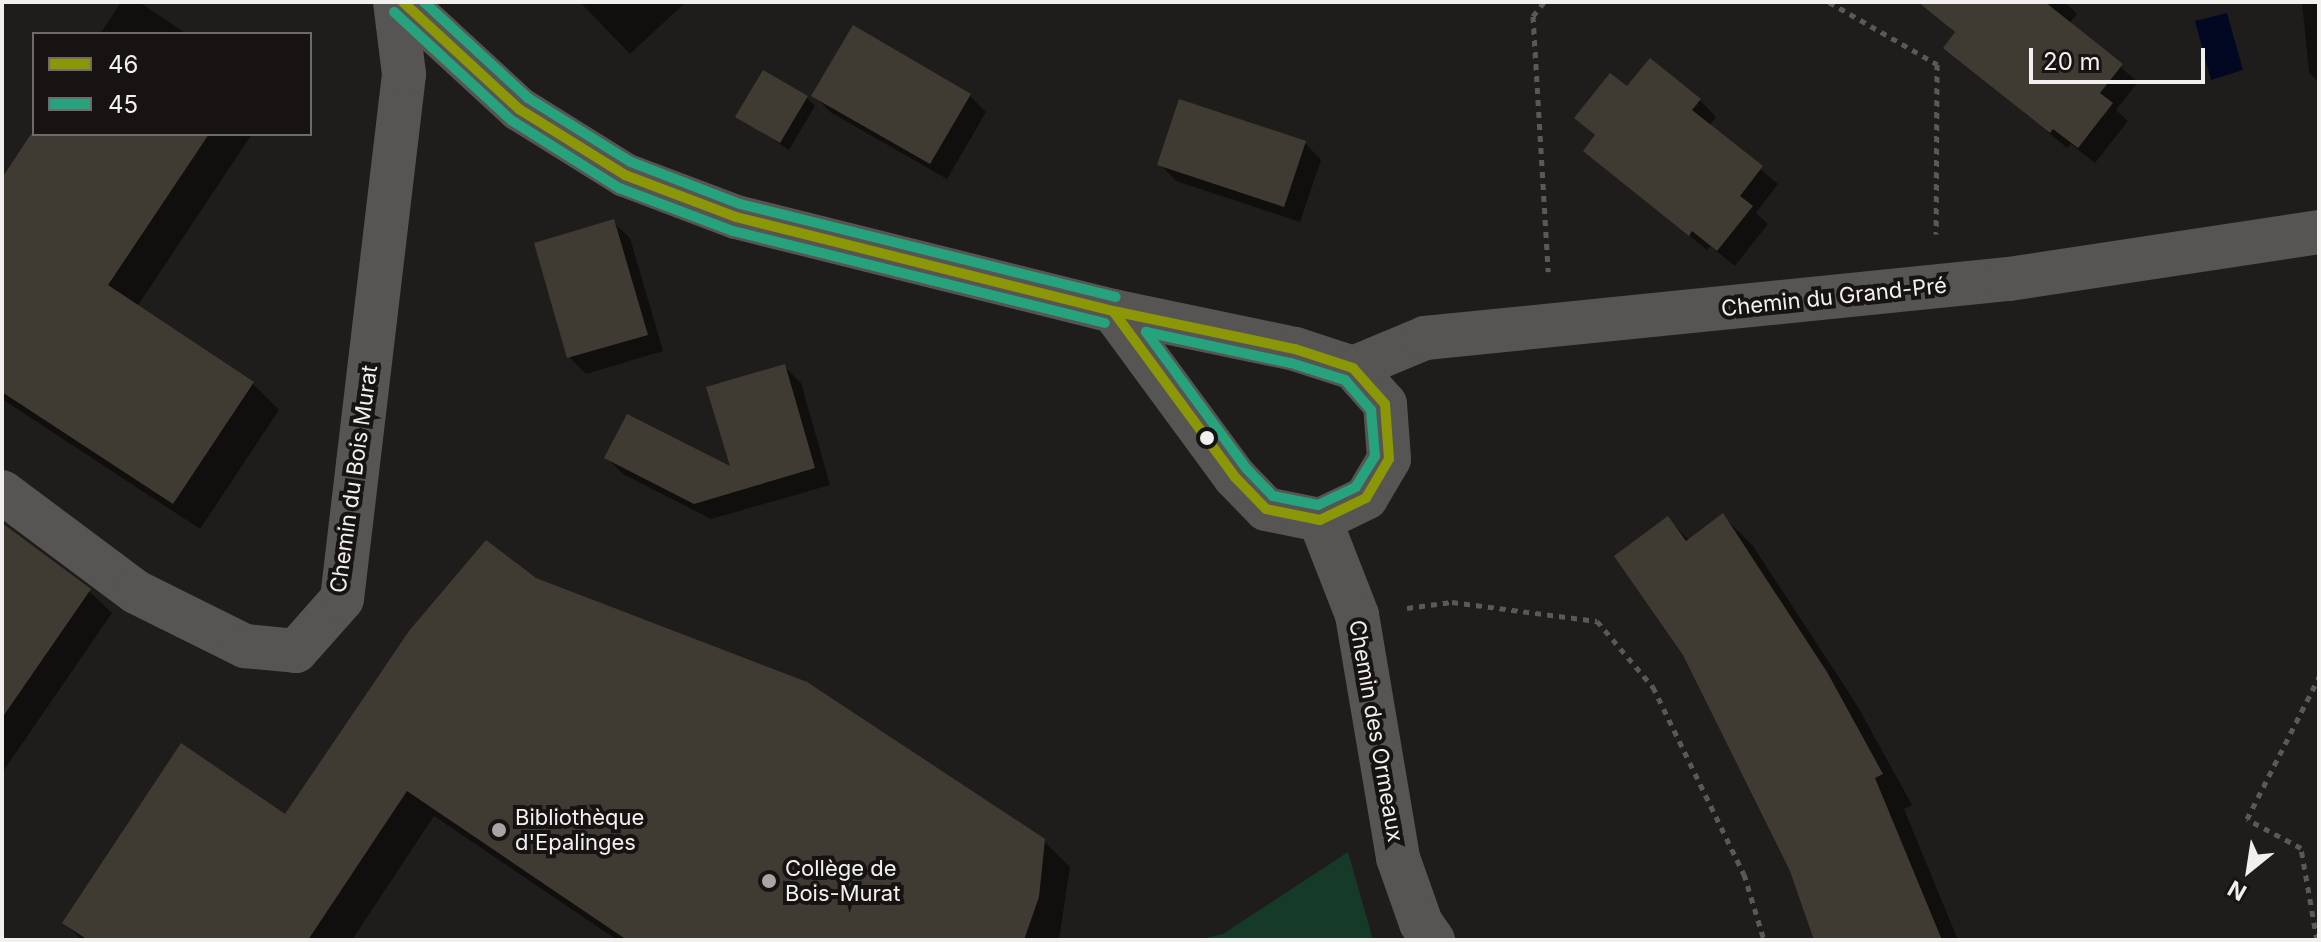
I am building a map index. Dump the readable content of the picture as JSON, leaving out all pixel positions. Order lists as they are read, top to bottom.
{
  "streets": {
    "street": ["Chemin du Grand-Pré", "Chemin du Bois Murat", "Chemin des Ormeaux"]
  },
  "places": ["Bibliothèque d'Epalinges", "Collège de Bois-Murat"],
  "lines": ["transit line 46", "transit line 45"],
  "legend": ["46", "45"],
  "scale_bar": "20 m",
  "north": "bottom left"
}
